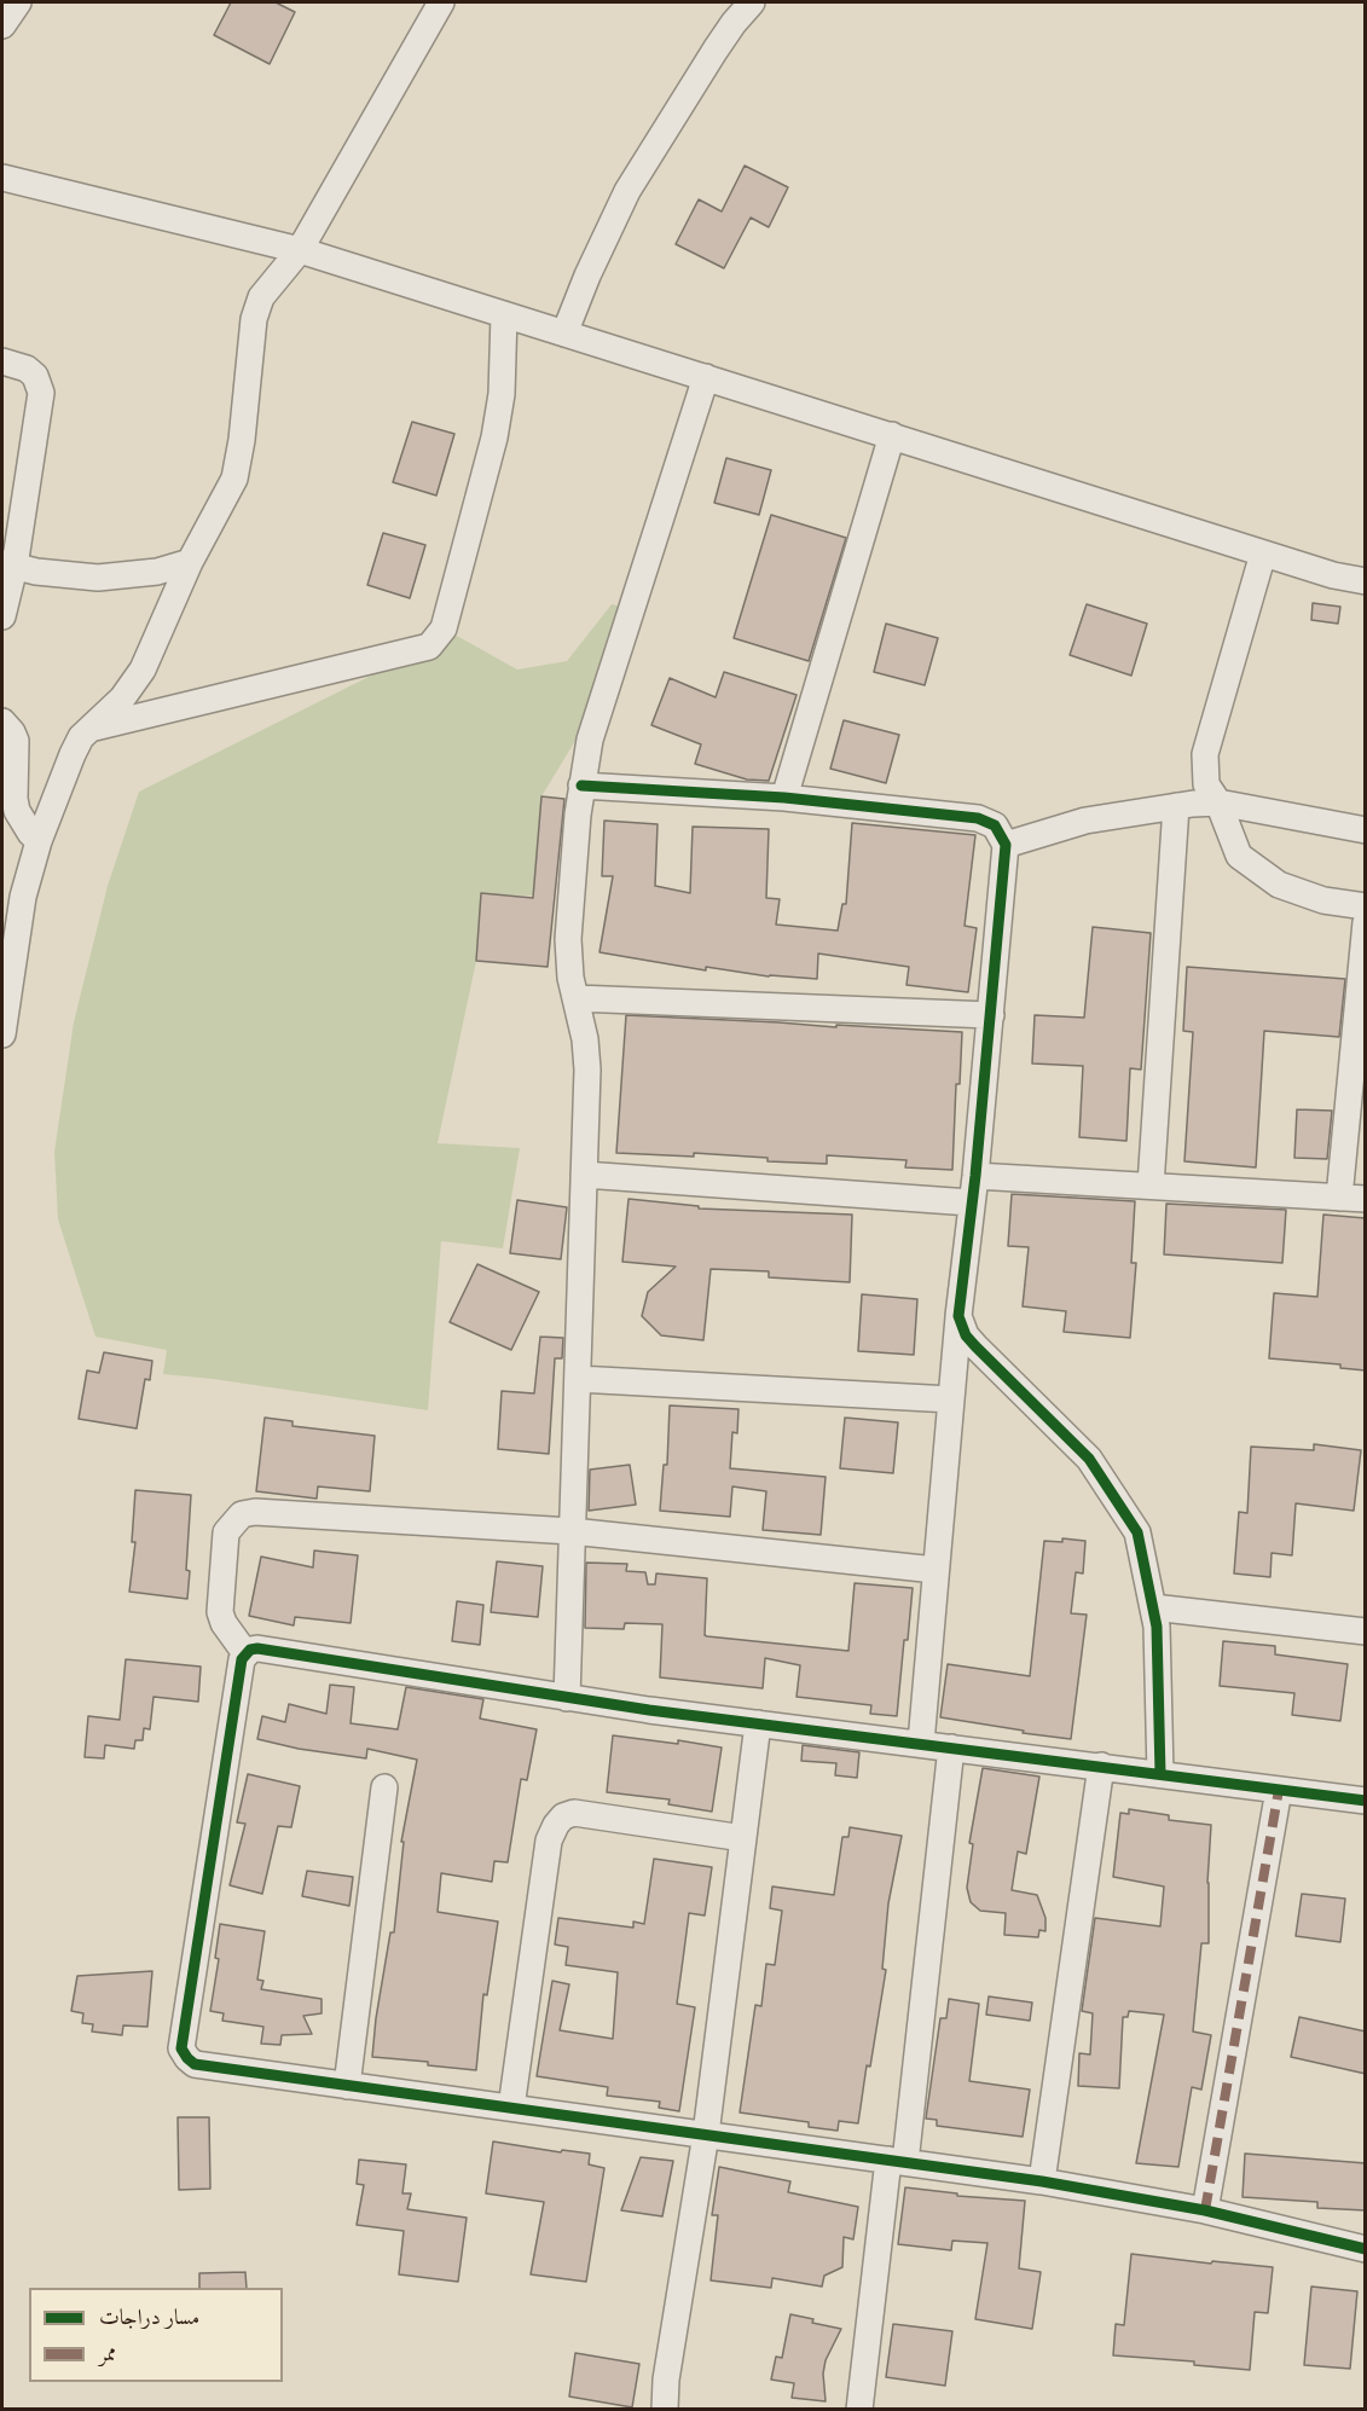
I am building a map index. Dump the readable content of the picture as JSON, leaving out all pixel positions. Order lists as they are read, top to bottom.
{
  "legend": ["مسار دراجات", "ممر"]
}
